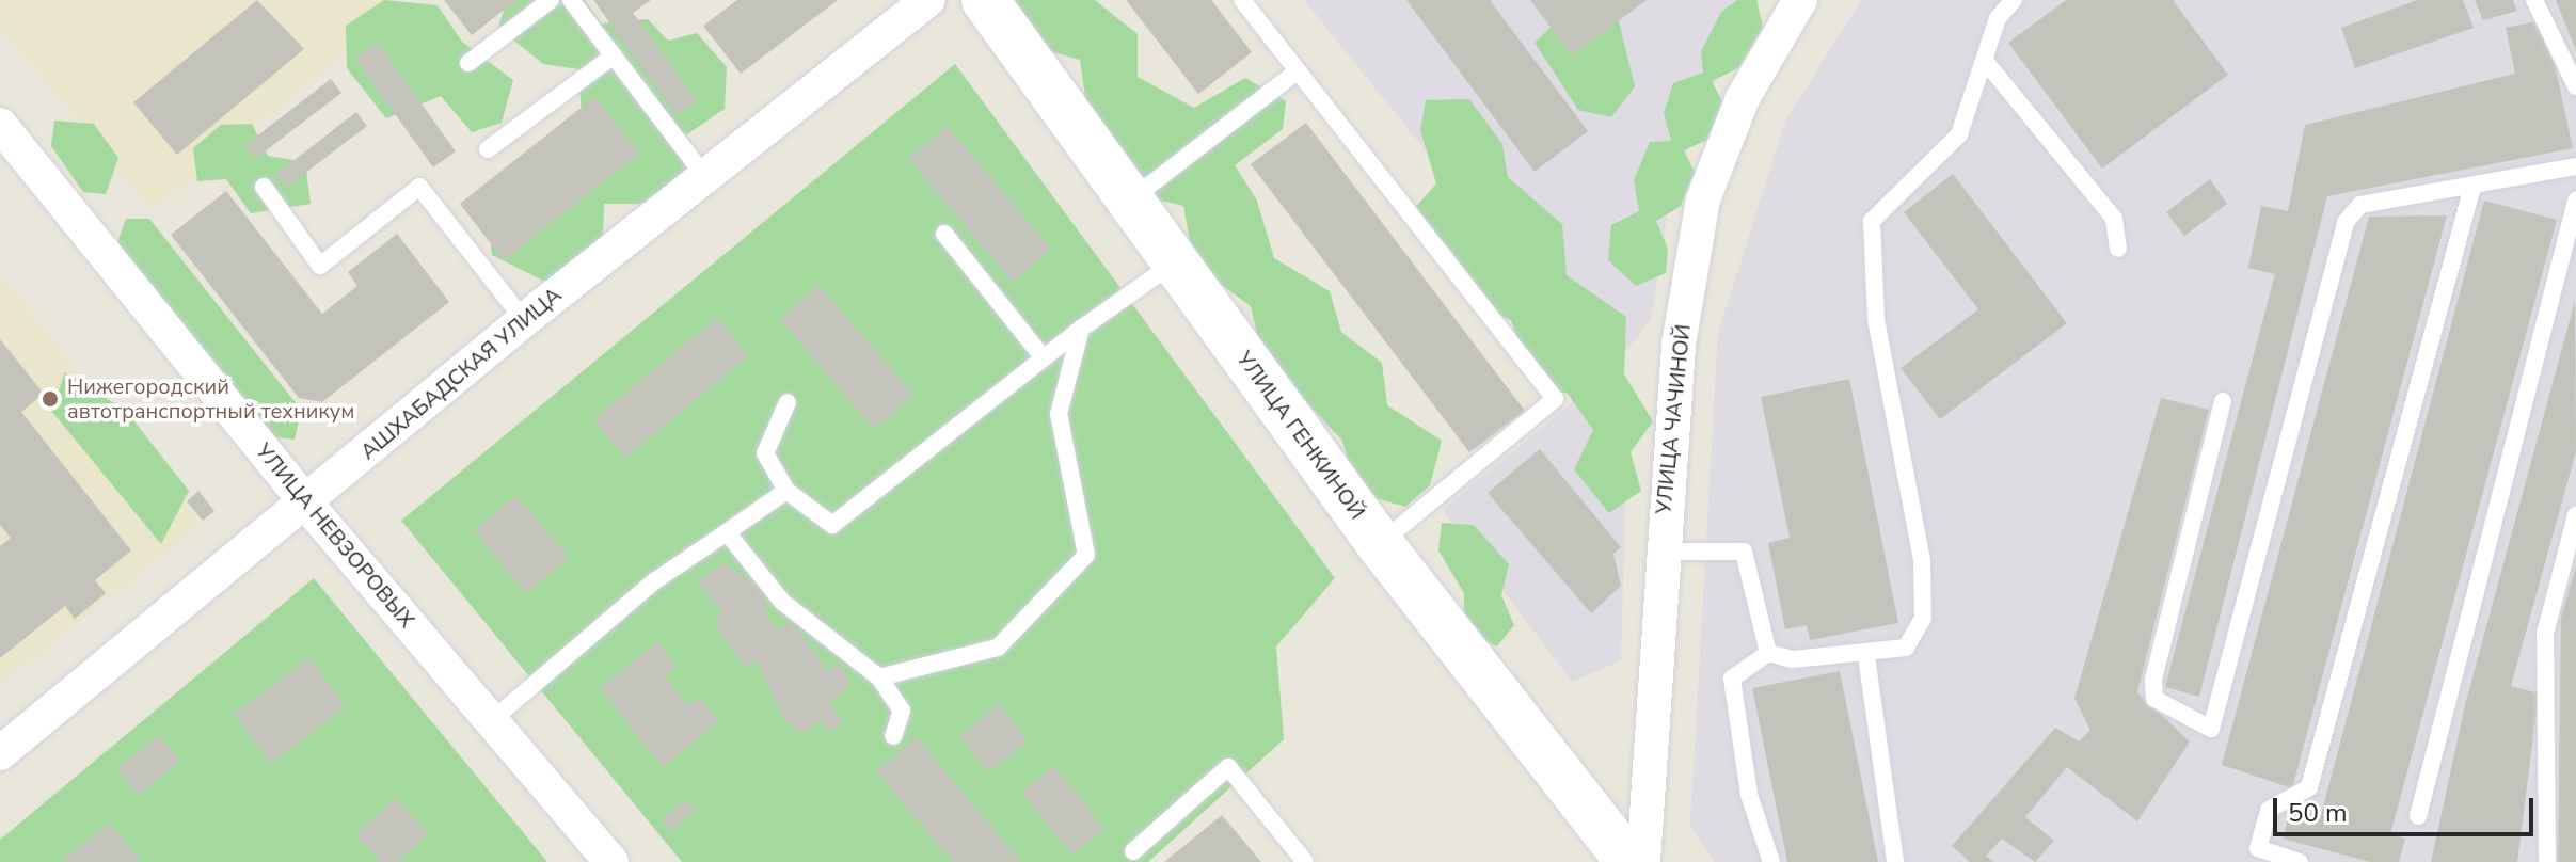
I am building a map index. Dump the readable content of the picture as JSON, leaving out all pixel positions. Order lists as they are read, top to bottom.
{
  "streets": {
    "street": [
      "АШХАБАДСКАЯ УЛИЦА",
      "УЛИЦА ЧАЧИНОЙ",
      "УЛИЦА ГЕНКИНОЙ",
      "УЛИЦА НЕВЗОРОВЫХ"
    ]
  },
  "crossings": [
    ["АШХАБАДСКАЯ УЛИЦА", "УЛИЦА НЕВЗОРОВЫХ"]
  ],
  "places": ["Нижегородский автотранспортный техникум"],
  "scale_bar": "50 m"
}
